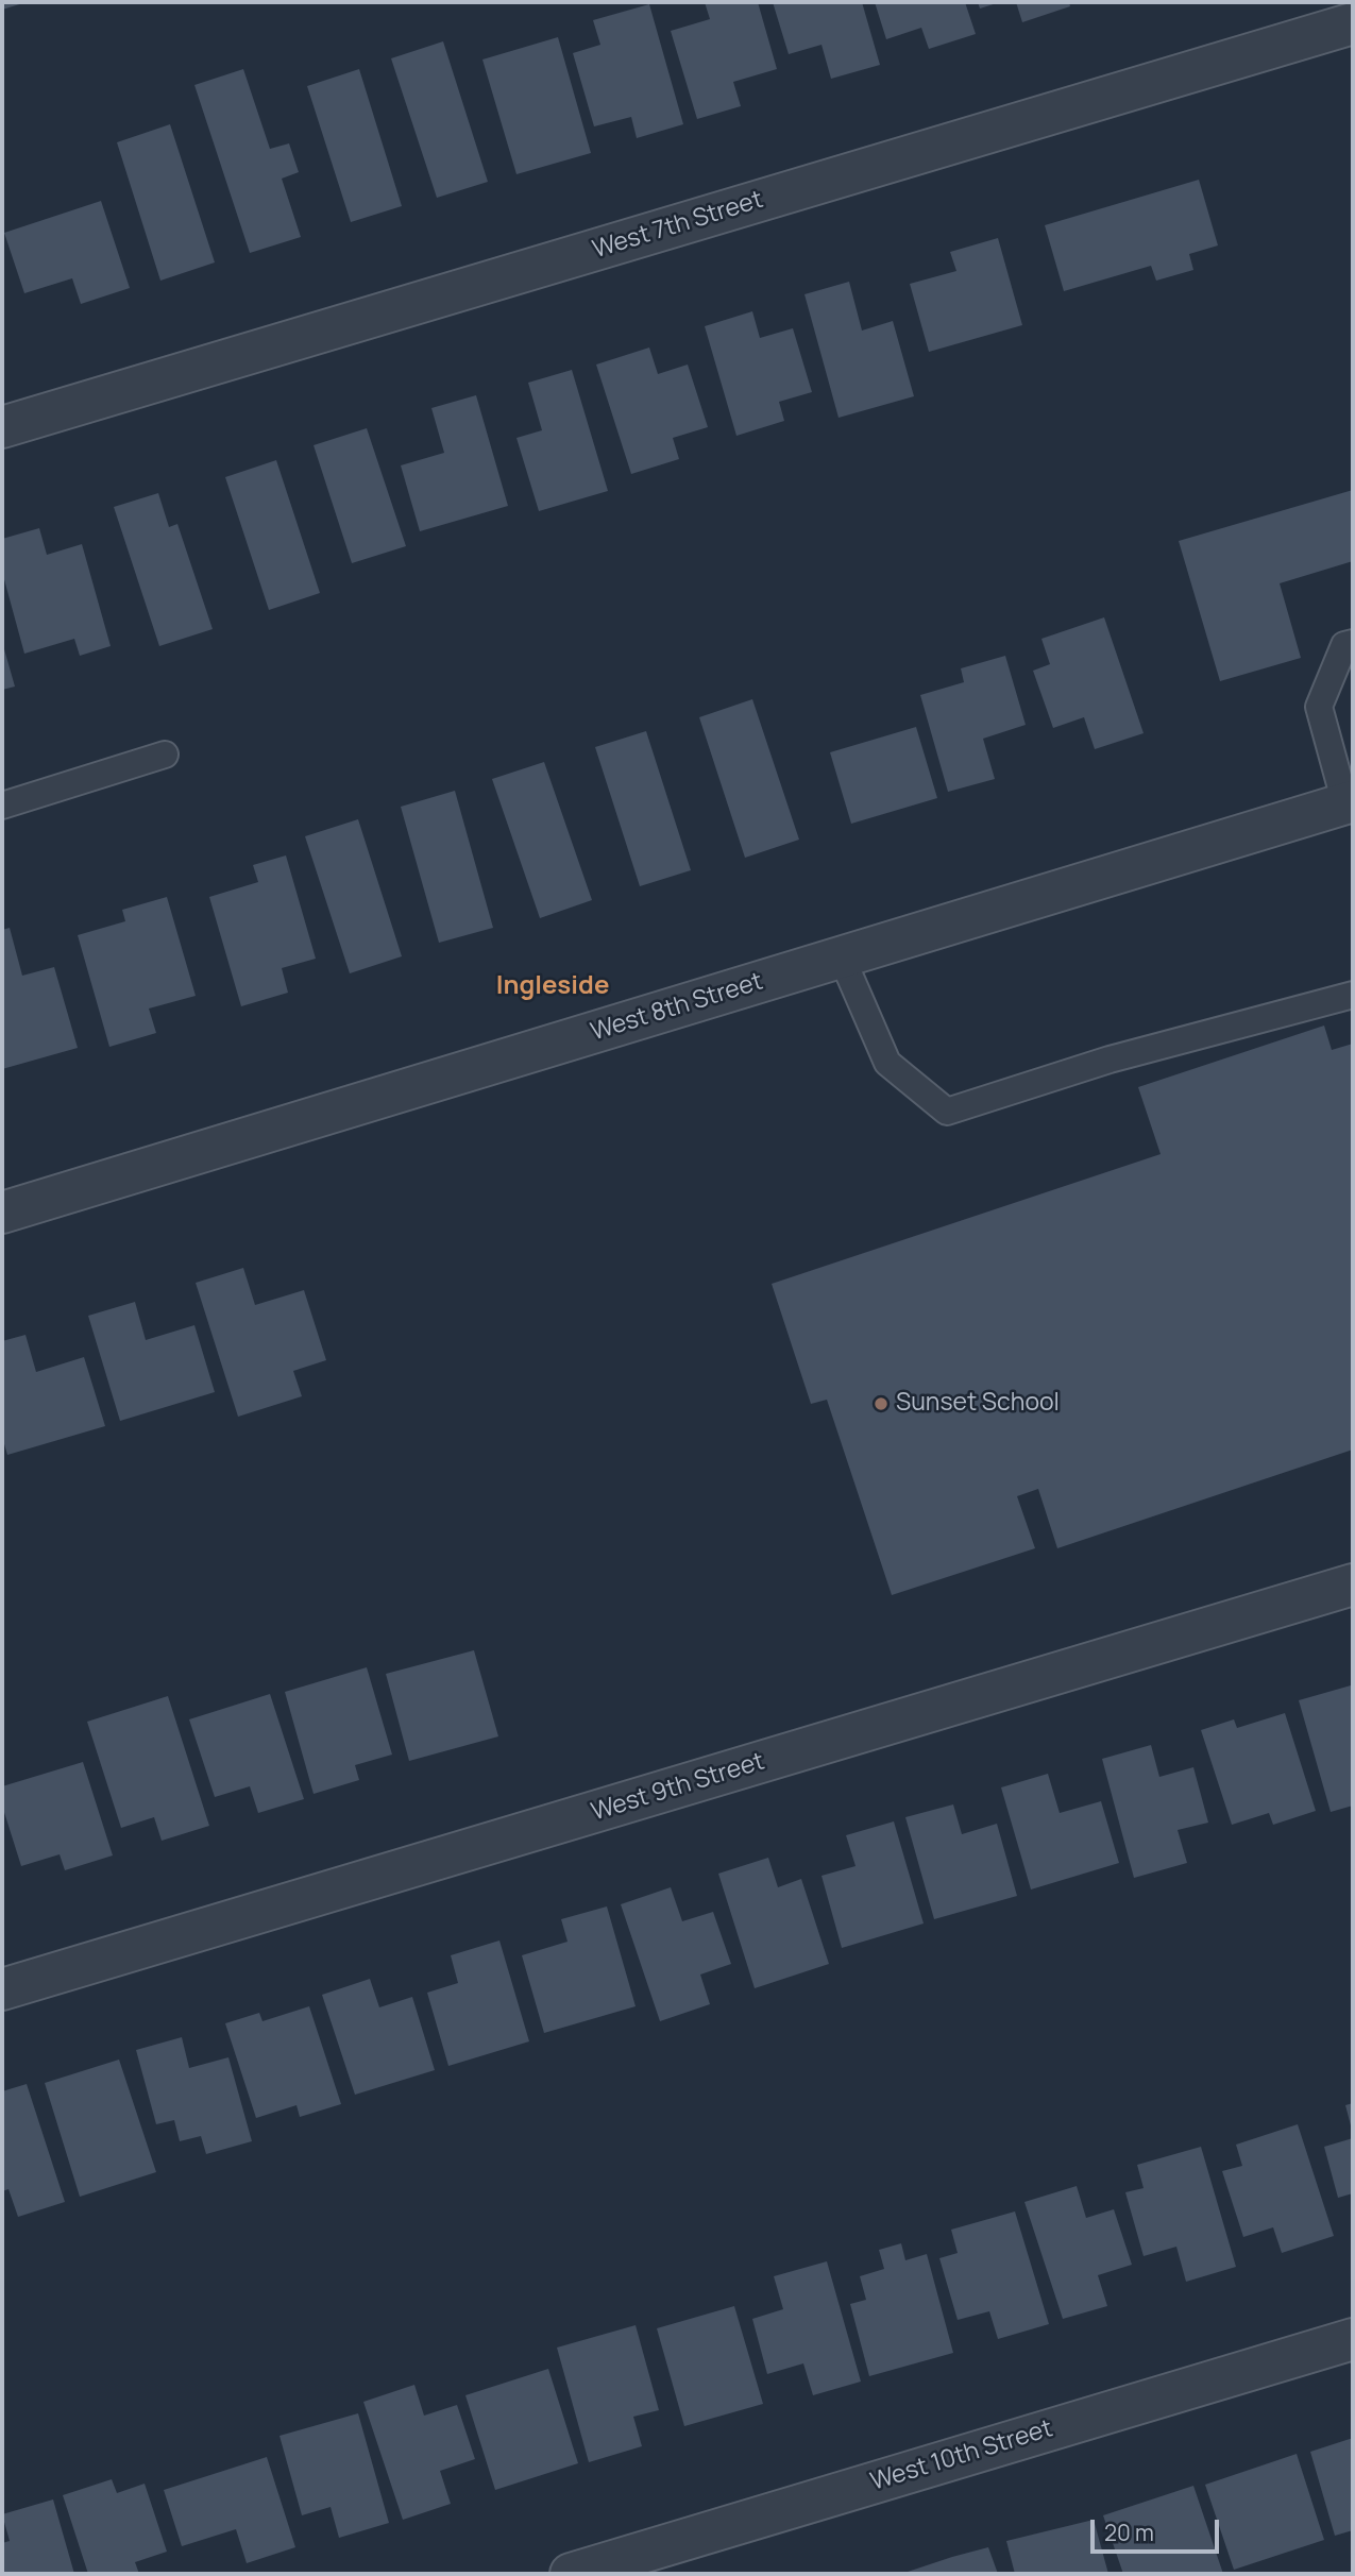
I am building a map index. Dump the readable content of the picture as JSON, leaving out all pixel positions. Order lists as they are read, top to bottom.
{
  "streets": {
    "street": [
      "West 7th Street",
      "West 8th Street",
      "West 9th Street",
      "West 10th Street"
    ]
  },
  "districts": ["Ingleside"],
  "places": ["Sunset School"],
  "scale_bar": "20 m"
}
